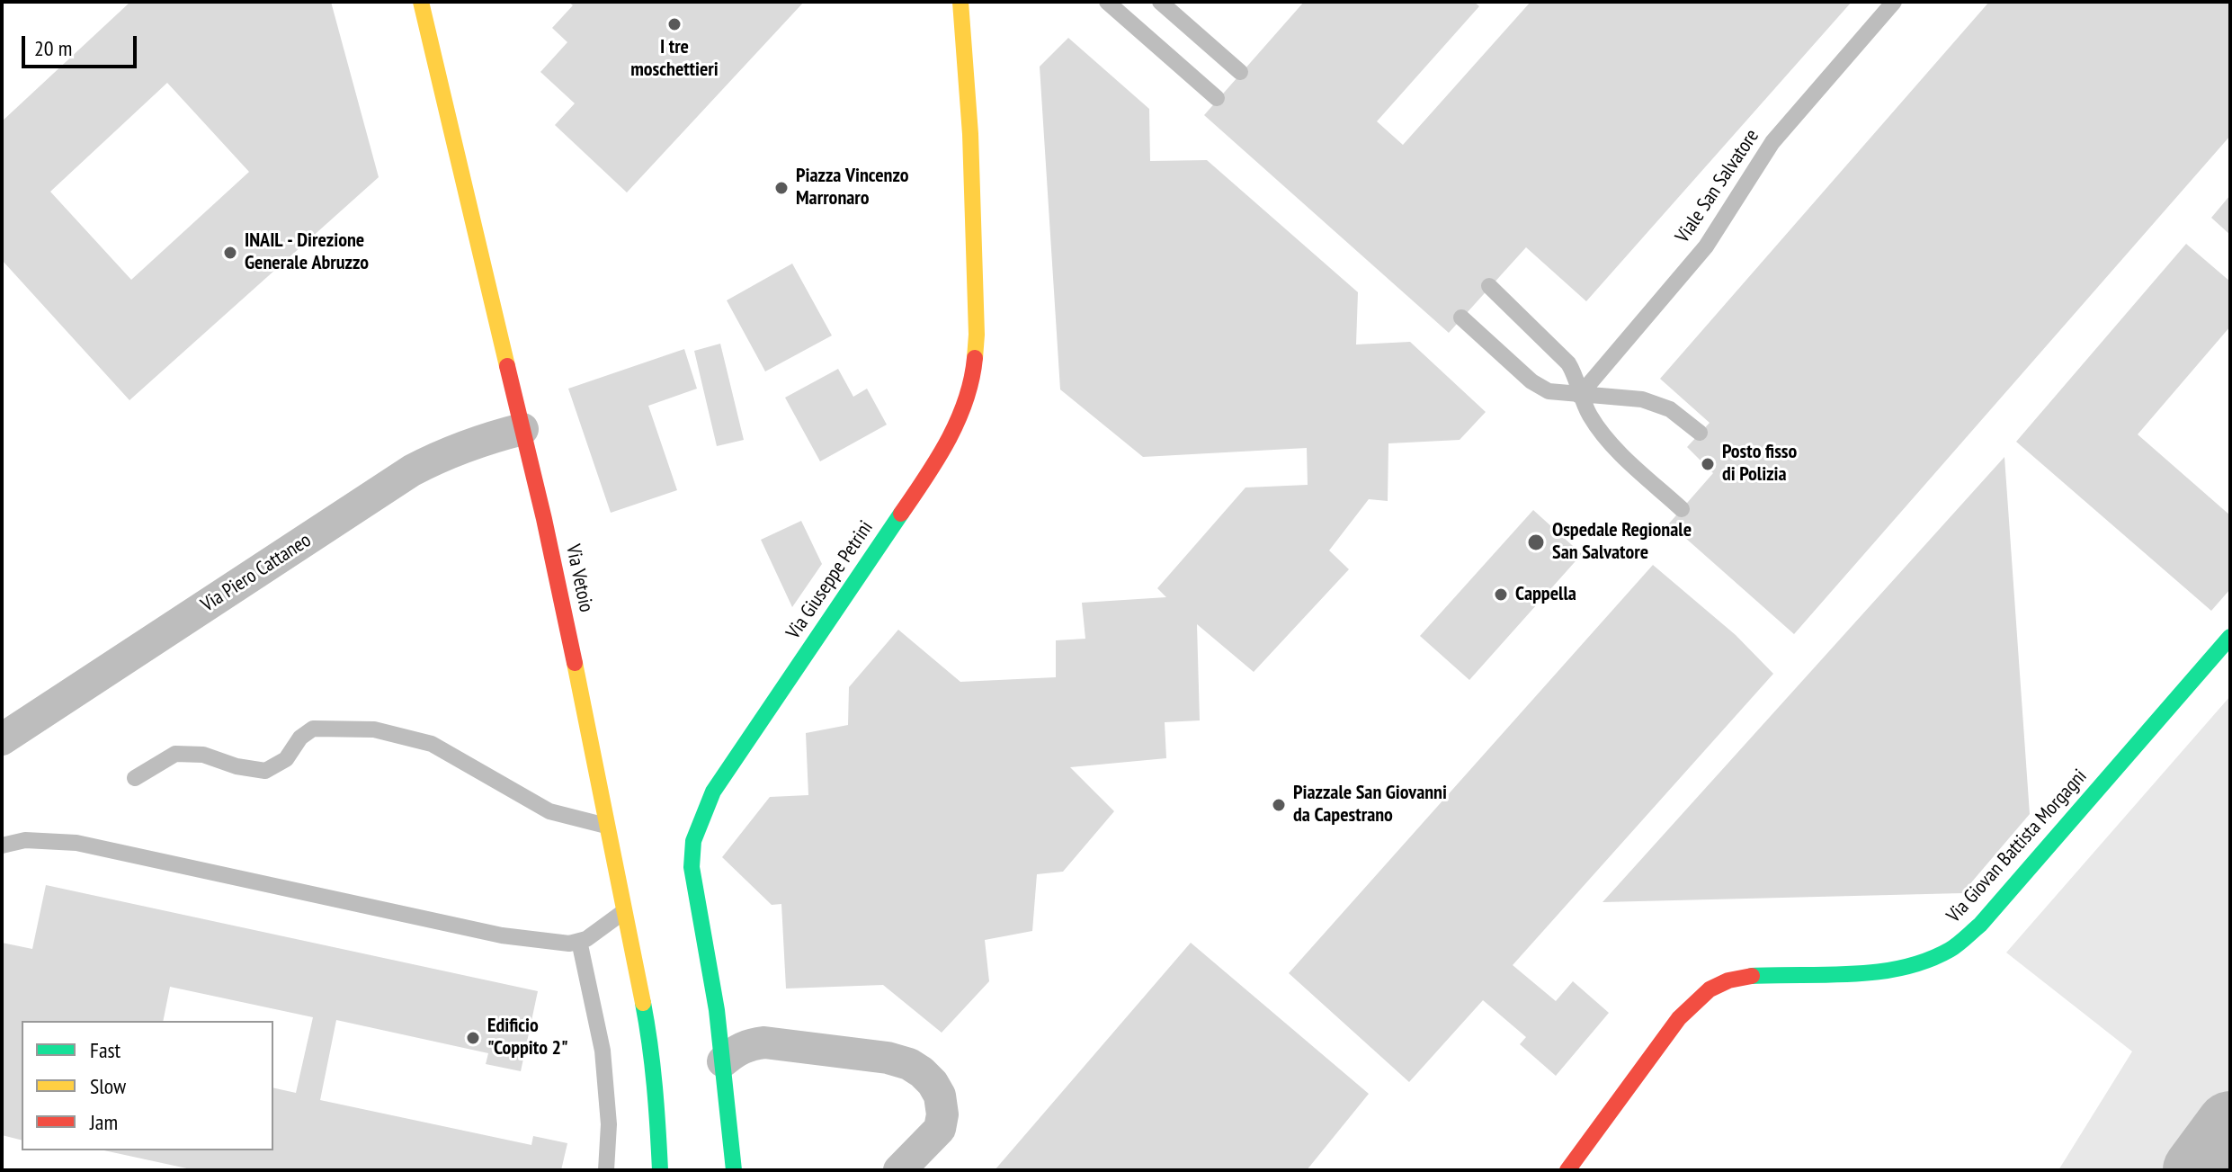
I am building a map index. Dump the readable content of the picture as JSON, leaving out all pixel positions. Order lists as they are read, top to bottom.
{
  "streets": {
    "street": [
      "Via Piero Cattaneo",
      "Via Vetoio",
      "Via Giuseppe Petrini",
      "Via Giovan Battista Morgagni"
    ],
    "lane": ["Viale San Salvatore"]
  },
  "crossings": [
    ["Via Piero Cattaneo", "Via Vetoio"]
  ],
  "places": [
    "I tre moschettieri",
    "Piazza Vincenzo Marronaro",
    "INAIL - Direzione Generale Abruzzo",
    "Posto fisso di Polizia",
    "Ospedale Regionale San Salvatore",
    "Cappella",
    "Piazzale San Giovanni da Capestrano",
    "Edificio \"Coppito 2\""
  ],
  "legend": ["Fast", "Slow", "Jam"],
  "scale_bar": "20 m"
}
